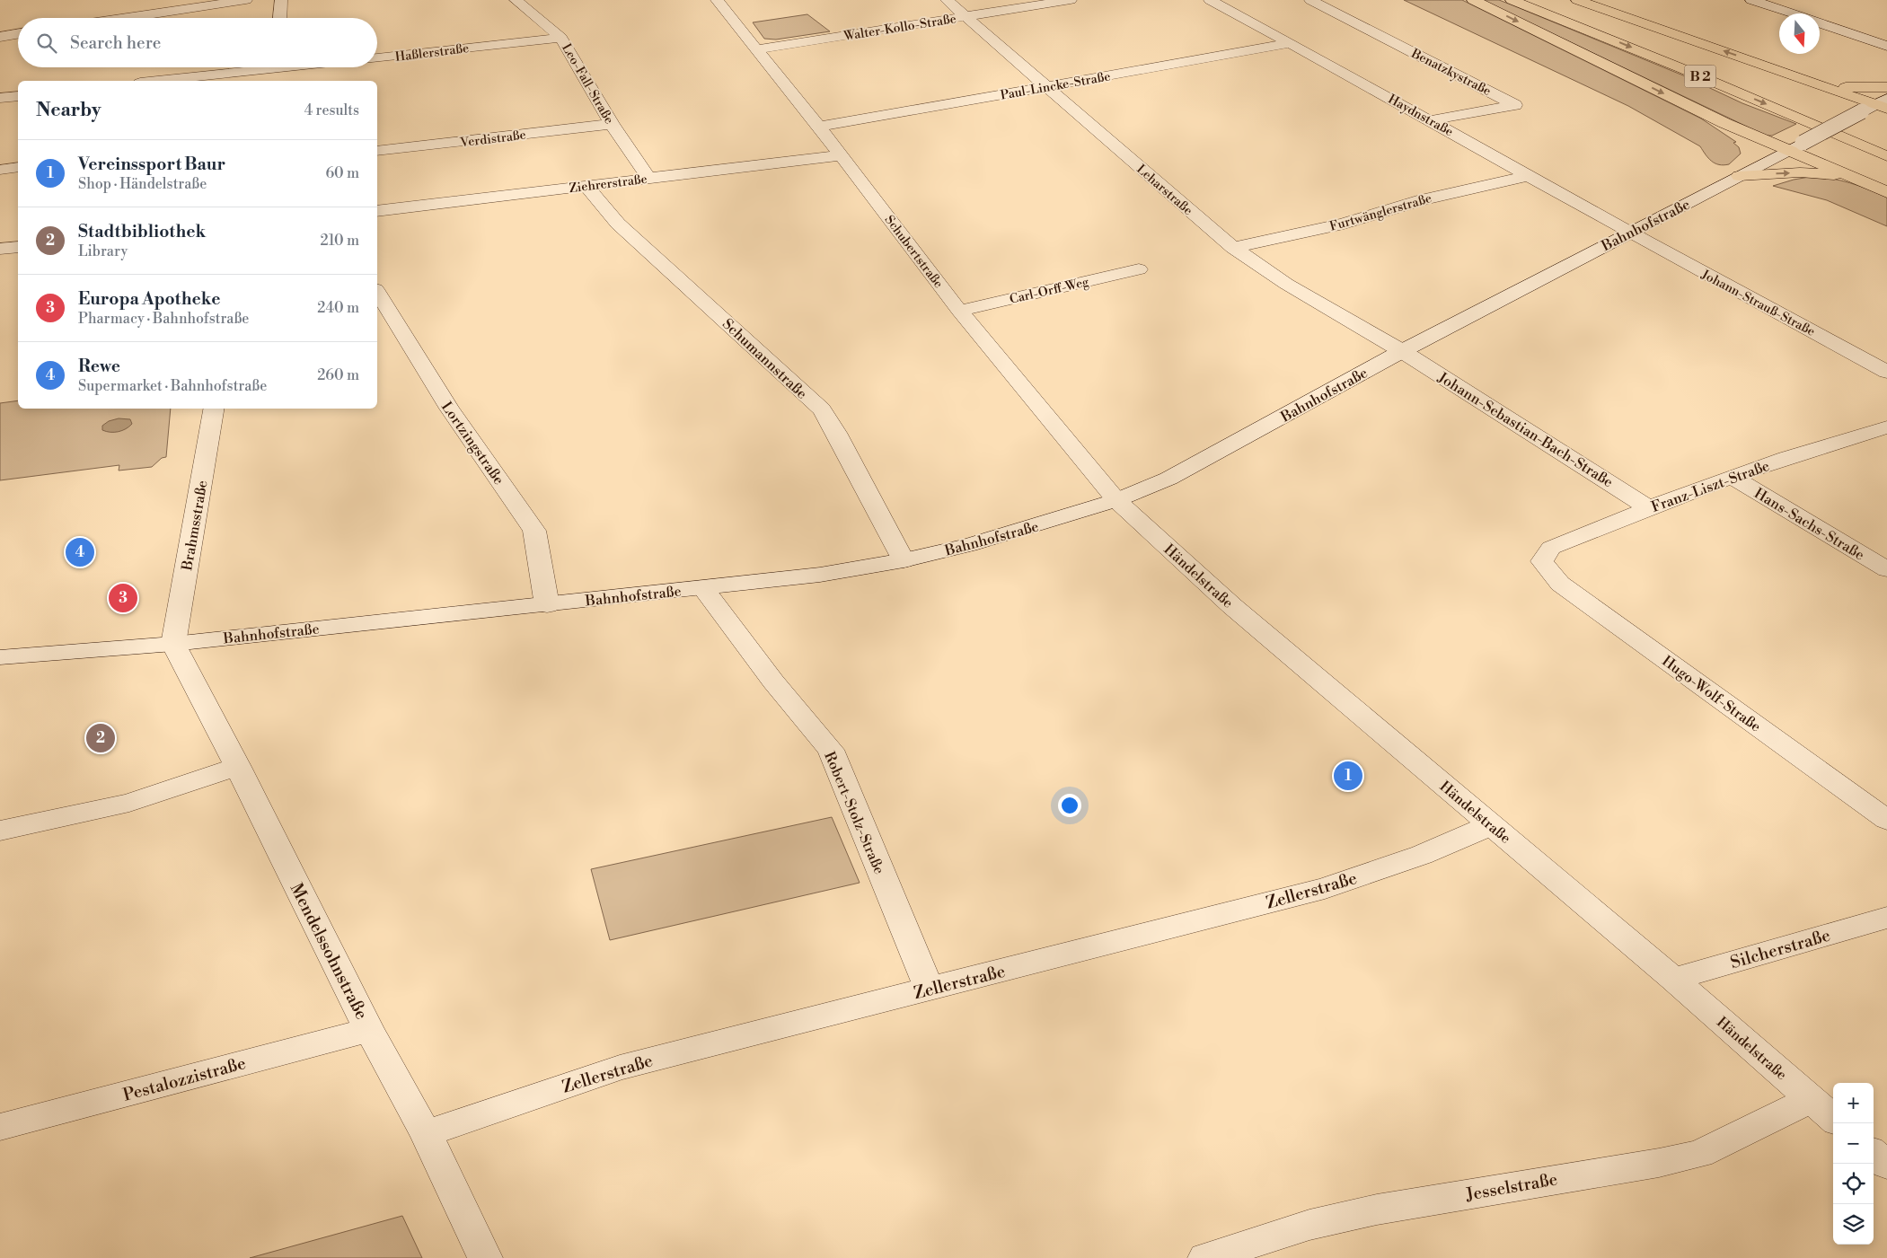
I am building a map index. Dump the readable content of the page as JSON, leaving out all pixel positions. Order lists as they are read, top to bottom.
{
  "streets": {
    "highway": ["B 2"],
    "street": [
      "Walter-Kollo-Straße",
      "Haßlerstraße",
      "Benatzkystraße",
      "Leo-Fall-Straße",
      "Paul-Lincke-Straße",
      "Haydnstraße",
      "Verdistraße",
      "Ziehrerstraße",
      "Leharstraße",
      "Furtwänglerstraße",
      "Bahnhofstraße",
      "Schubertstraße",
      "Carl-Orff-Weg",
      "Johann-Strauß-Straße",
      "Schumannstraße",
      "Johann-Sebastian-Bach-Straße",
      "Lortzingstraße",
      "Franz-Liszt-Straße",
      "Hans-Sachs-Straße",
      "Brahmsstraße",
      "Händelstraße",
      "Hugo-Wolf-Straße",
      "Robert-Stolz-Straße",
      "Zellerstraße",
      "Silcherstraße",
      "Mendelssohnstraße",
      "Pestalozzistraße",
      "Jesselstraße"
    ]
  },
  "crossings": [
    ["Walter-Kollo-Straße", "Leharstraße"],
    ["Walter-Kollo-Straße", "Schubertstraße"],
    ["Haßlerstraße", "Leo-Fall-Straße"],
    ["Benatzkystraße", "Haydnstraße"],
    ["Leo-Fall-Straße", "Verdistraße"],
    ["Leo-Fall-Straße", "Ziehrerstraße"],
    ["Paul-Lincke-Straße", "Haydnstraße"],
    ["Paul-Lincke-Straße", "Leharstraße"],
    ["Paul-Lincke-Straße", "Schubertstraße"],
    ["Haydnstraße", "Furtwänglerstraße"],
    ["Haydnstraße", "Bahnhofstraße"],
    ["Haydnstraße", "Johann-Strauß-Straße"],
    ["Ziehrerstraße", "Schubertstraße"],
    ["Ziehrerstraße", "Schumannstraße"],
    ["Leharstraße", "Furtwänglerstraße"],
    ["Leharstraße", "Bahnhofstraße"],
    ["Leharstraße", "Johann-Sebastian-Bach-Straße"],
    ["Bahnhofstraße", "Schubertstraße"],
    ["Bahnhofstraße", "Johann-Strauß-Straße"],
    ["Bahnhofstraße", "Schumannstraße"],
    ["Bahnhofstraße", "Johann-Sebastian-Bach-Straße"],
    ["Bahnhofstraße", "Lortzingstraße"],
    ["Bahnhofstraße", "Brahmsstraße"],
    ["Bahnhofstraße", "Händelstraße"],
    ["Bahnhofstraße", "Robert-Stolz-Straße"],
    ["Bahnhofstraße", "Mendelssohnstraße"],
    ["Schubertstraße", "Carl-Orff-Weg"],
    ["Schubertstraße", "Händelstraße"],
    ["Johann-Sebastian-Bach-Straße", "Franz-Liszt-Straße"],
    ["Franz-Liszt-Straße", "Hans-Sachs-Straße"],
    ["Franz-Liszt-Straße", "Hugo-Wolf-Straße"],
    ["Brahmsstraße", "Mendelssohnstraße"],
    ["Händelstraße", "Zellerstraße"],
    ["Händelstraße", "Silcherstraße"],
    ["Händelstraße", "Jesselstraße"],
    ["Robert-Stolz-Straße", "Zellerstraße"],
    ["Zellerstraße", "Mendelssohnstraße"],
    ["Mendelssohnstraße", "Pestalozzistraße"]
  ],
  "north": "bottom",
  "page": {
    "search": "Search here",
    "heading": ["Nearby", "4 results"],
    "list": [
      {
        "mark": "1",
        "name": "Vereinssport Baur",
        "note": "Shop · Händelstraße",
        "value": "60 m"
      },
      {
        "mark": "2",
        "name": "Stadtbibliothek",
        "note": "Library",
        "value": "210 m"
      },
      {
        "mark": "3",
        "name": "Europa Apotheke",
        "note": "Pharmacy · Bahnhofstraße",
        "value": "240 m"
      },
      {
        "mark": "4",
        "name": "Rewe",
        "note": "Supermarket · Bahnhofstraße",
        "value": "260 m"
      }
    ],
    "pins": [
      "4",
      "3",
      "2",
      "1"
    ],
    "map_buttons": ["+", "−"]
  }
}
